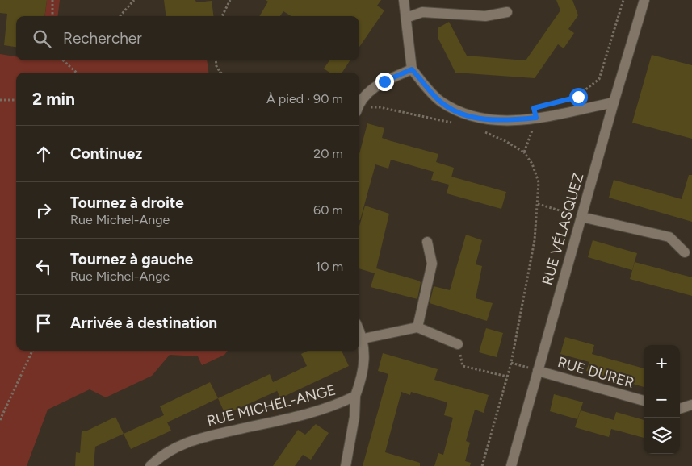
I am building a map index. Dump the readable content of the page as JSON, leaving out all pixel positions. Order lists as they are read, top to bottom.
{
  "streets": {
    "street": ["RUE VÉLASQUEZ", "RUE DURER", "RUE MICHEL-ANGE"]
  },
  "crossings": [
    ["RUE VÉLASQUEZ", "RUE DURER"]
  ],
  "page": {
    "search": "Rechercher",
    "heading": ["2 min", "À pied · 90 m"],
    "list": [
      ["Continuez", "20 m"],
      ["Tournez à droite", "Rue Michel-Ange", "60 m"],
      ["Tournez à gauche", "Rue Michel-Ange", "10 m"],
      "Arrivée à destination"
    ],
    "map_buttons": ["+", "−"]
  }
}
